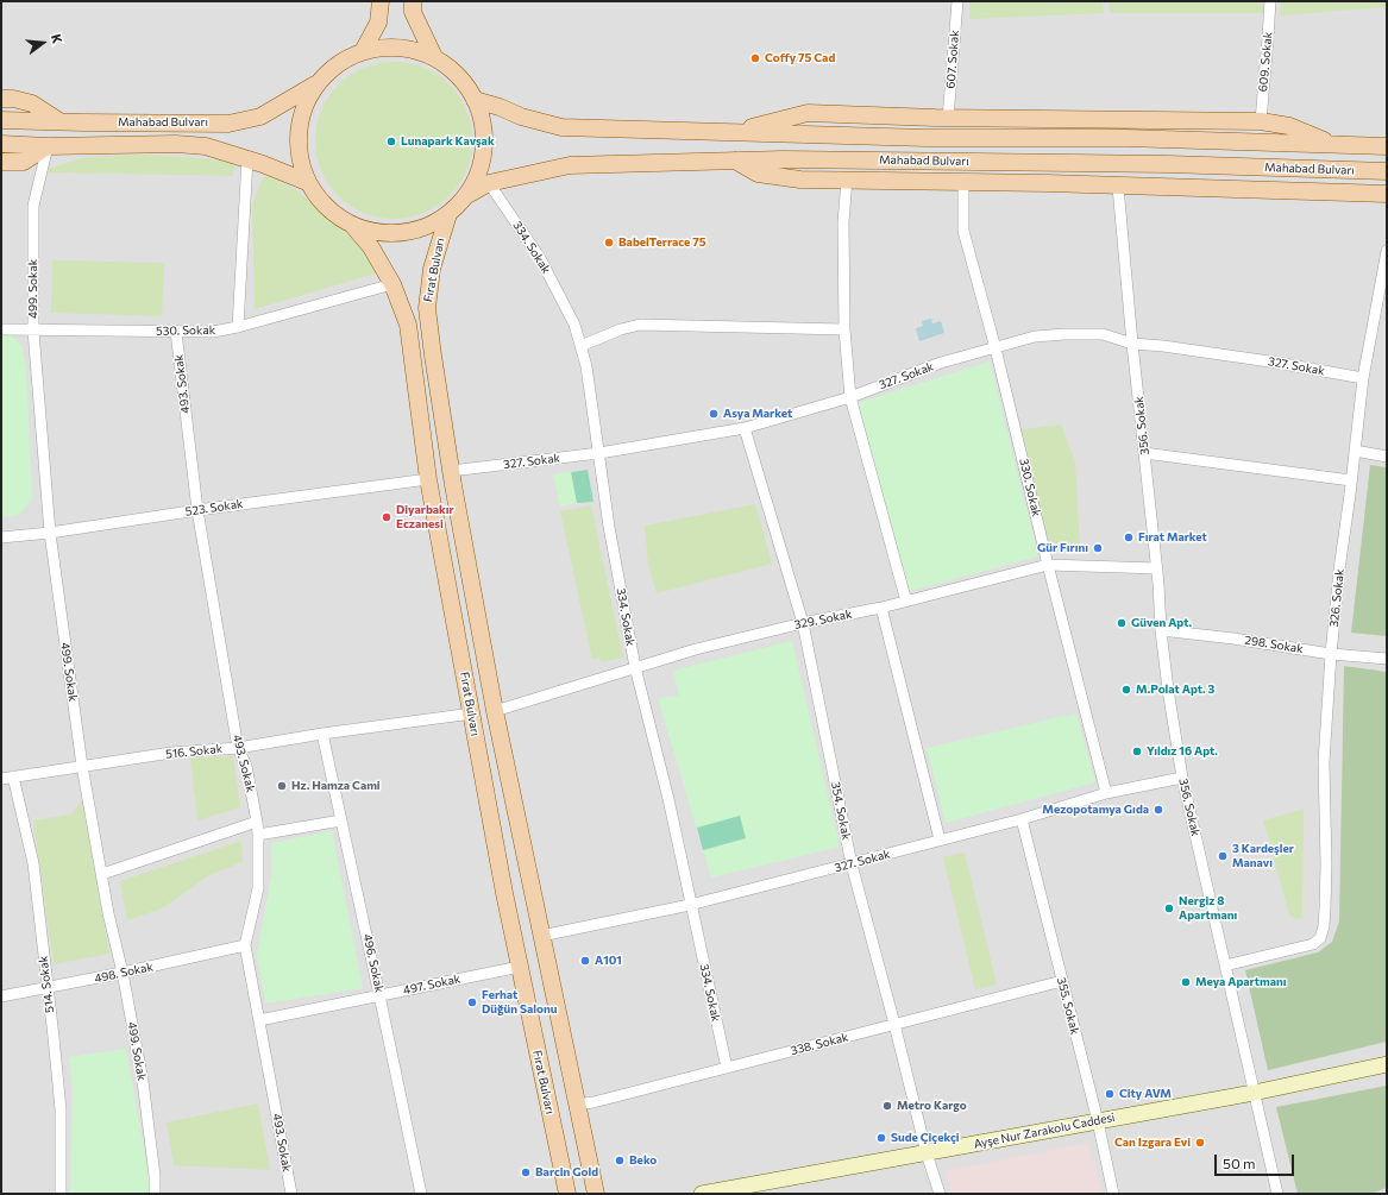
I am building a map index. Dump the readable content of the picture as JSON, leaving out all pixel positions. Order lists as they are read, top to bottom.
{
  "streets": {
    "main road": ["Mahabad Bulvarı", "Fırat Bulvarı"],
    "street": [
      "607. Sokak",
      "609. Sokak",
      "334. Sokak",
      "499. Sokak",
      "530. Sokak",
      "327. Sokak",
      "493. Sokak",
      "356. Sokak",
      "330. Sokak",
      "523. Sokak",
      "326. Sokak",
      "329. Sokak",
      "298. Sokak",
      "516. Sokak",
      "354. Sokak",
      "496. Sokak",
      "498. Sokak",
      "514. Sokak",
      "497. Sokak",
      "355. Sokak",
      "338. Sokak",
      "Ayşe Nur Zarakolu Caddesi"
    ]
  },
  "crossings": [
    ["Mahabad Bulvarı", "334. Sokak"],
    ["Mahabad Bulvarı", "499. Sokak"],
    ["334. Sokak", "327. Sokak"],
    ["334. Sokak", "329. Sokak"],
    ["334. Sokak", "338. Sokak"],
    ["Fırat Bulvarı", "530. Sokak"],
    ["Fırat Bulvarı", "327. Sokak"],
    ["Fırat Bulvarı", "523. Sokak"],
    ["Fırat Bulvarı", "329. Sokak"],
    ["Fırat Bulvarı", "516. Sokak"],
    ["Fırat Bulvarı", "497. Sokak"],
    ["Fırat Bulvarı", "338. Sokak"],
    ["499. Sokak", "530. Sokak"],
    ["499. Sokak", "523. Sokak"],
    ["499. Sokak", "516. Sokak"],
    ["499. Sokak", "498. Sokak"],
    ["530. Sokak", "493. Sokak"],
    ["327. Sokak", "356. Sokak"],
    ["327. Sokak", "330. Sokak"],
    ["327. Sokak", "326. Sokak"],
    ["327. Sokak", "354. Sokak"],
    ["327. Sokak", "355. Sokak"],
    ["493. Sokak", "523. Sokak"],
    ["493. Sokak", "516. Sokak"],
    ["493. Sokak", "498. Sokak"],
    ["493. Sokak", "497. Sokak"],
    ["356. Sokak", "326. Sokak"],
    ["356. Sokak", "329. Sokak"],
    ["356. Sokak", "298. Sokak"],
    ["356. Sokak", "Ayşe Nur Zarakolu Caddesi"],
    ["330. Sokak", "329. Sokak"],
    ["326. Sokak", "298. Sokak"],
    ["329. Sokak", "354. Sokak"],
    ["516. Sokak", "496. Sokak"],
    ["516. Sokak", "514. Sokak"],
    ["354. Sokak", "338. Sokak"],
    ["354. Sokak", "Ayşe Nur Zarakolu Caddesi"],
    ["496. Sokak", "497. Sokak"],
    ["498. Sokak", "514. Sokak"],
    ["355. Sokak", "338. Sokak"],
    ["355. Sokak", "Ayşe Nur Zarakolu Caddesi"]
  ],
  "places": [
    "Coffy 75 Cad",
    "Lunapark Kavşak",
    "BabelTerrace 75",
    "Asya Market",
    "Diyarbakır Eczanesi",
    "Fırat Market",
    "Gür Fırını",
    "Güven Apt.",
    "M.Polat Apt. 3",
    "Yıldız 16 Apt.",
    "Hz. Hamza Cami",
    "Mezopotamya Gıda",
    "3 Kardeşler Manavı",
    "Nergiz 8 Apartmanı",
    "A101",
    "Meya Apartmanı",
    "Ferhat Düğün Salonu",
    "City AVM",
    "Metro Kargo",
    "Sude Çiçekçi",
    "Can Izgara Evi",
    "Beko",
    "Barcin Gold"
  ],
  "scale_bar": "50 m",
  "north": "right"
}
